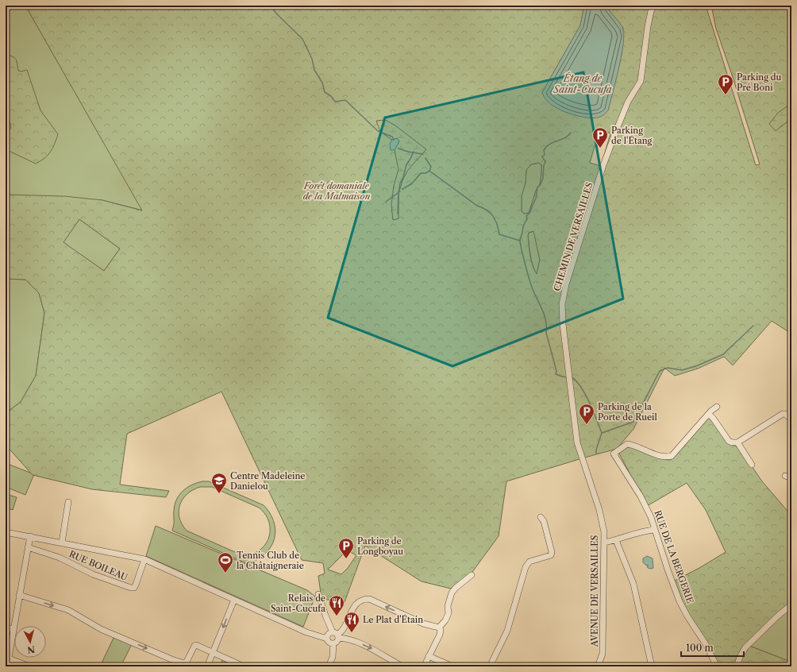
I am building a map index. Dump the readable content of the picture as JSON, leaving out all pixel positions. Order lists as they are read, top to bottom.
{
  "streets": {
    "street": [
      "CHEMIN DE VERSAILLES",
      "RUE DE LA BERGERIE",
      "RUE BOILEAU",
      "AVENUE DE VERSAILLES"
    ]
  },
  "crossings": [
    ["CHEMIN DE VERSAILLES", "AVENUE DE VERSAILLES"]
  ],
  "water": ["Étang de Saint-Cucufa"],
  "parks": ["Forêt domaniale de la Malmaison"],
  "places": {
    "parking": [
      "Parking du Pré Boni",
      "Parking de l'Étang",
      "Parking de la Porte de Rueil",
      "Parking de Longboyau"
    ],
    "school or university": ["Centre Madeleine Danielou"],
    "sports": ["Tennis Club de la Châtaigneraie"],
    "restaurant": ["Relais de Saint-Cucufa", "Le Plat d'Étain"]
  },
  "scale_bar": "100 m",
  "north": "bottom"
}
